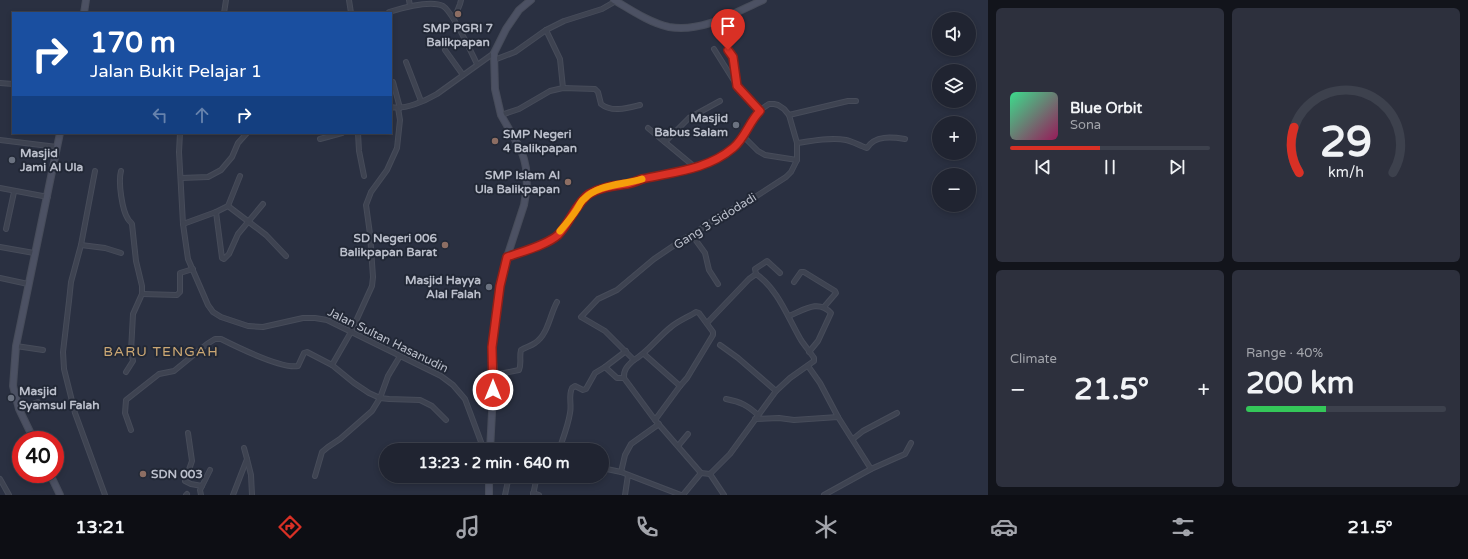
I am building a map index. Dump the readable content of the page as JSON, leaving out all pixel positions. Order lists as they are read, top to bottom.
{
  "streets": {
    "street": ["Gang 3 Sidodadi", "Jalan Sultan Hasanudin"]
  },
  "districts": ["BARU TENGAH"],
  "places": [
    "SMP PGRI 7 Balikpapan",
    "Masjid Babus Salam",
    "SMP Negeri 4 Balikpapan",
    "Masjid Jami Al Ula",
    "SMP Islam Al Ula Balikpapan",
    "SD Negeri 006 Balikpapan Barat",
    "Masjid Hayya Alal Falah",
    "Masjid Syamsul Falah",
    "SDN 003"
  ],
  "page": {
    "map_buttons": ["+", "−"],
    "turn": ["170 m", "Jalan Bukit Pelajar 1"],
    "song": ["Blue Orbit", "Sona"],
    "tile": [
      "Climate",
      ["Range · 40%", "200 km"]
    ],
    "heat": ["−", "21.5°", "+"],
    "limit": "40",
    "trip": "13:23 · 2 min · 640 m",
    "tabs": ["13:21", "21.5°"],
    "gauge": ["29", "km/h"]
  }
}
